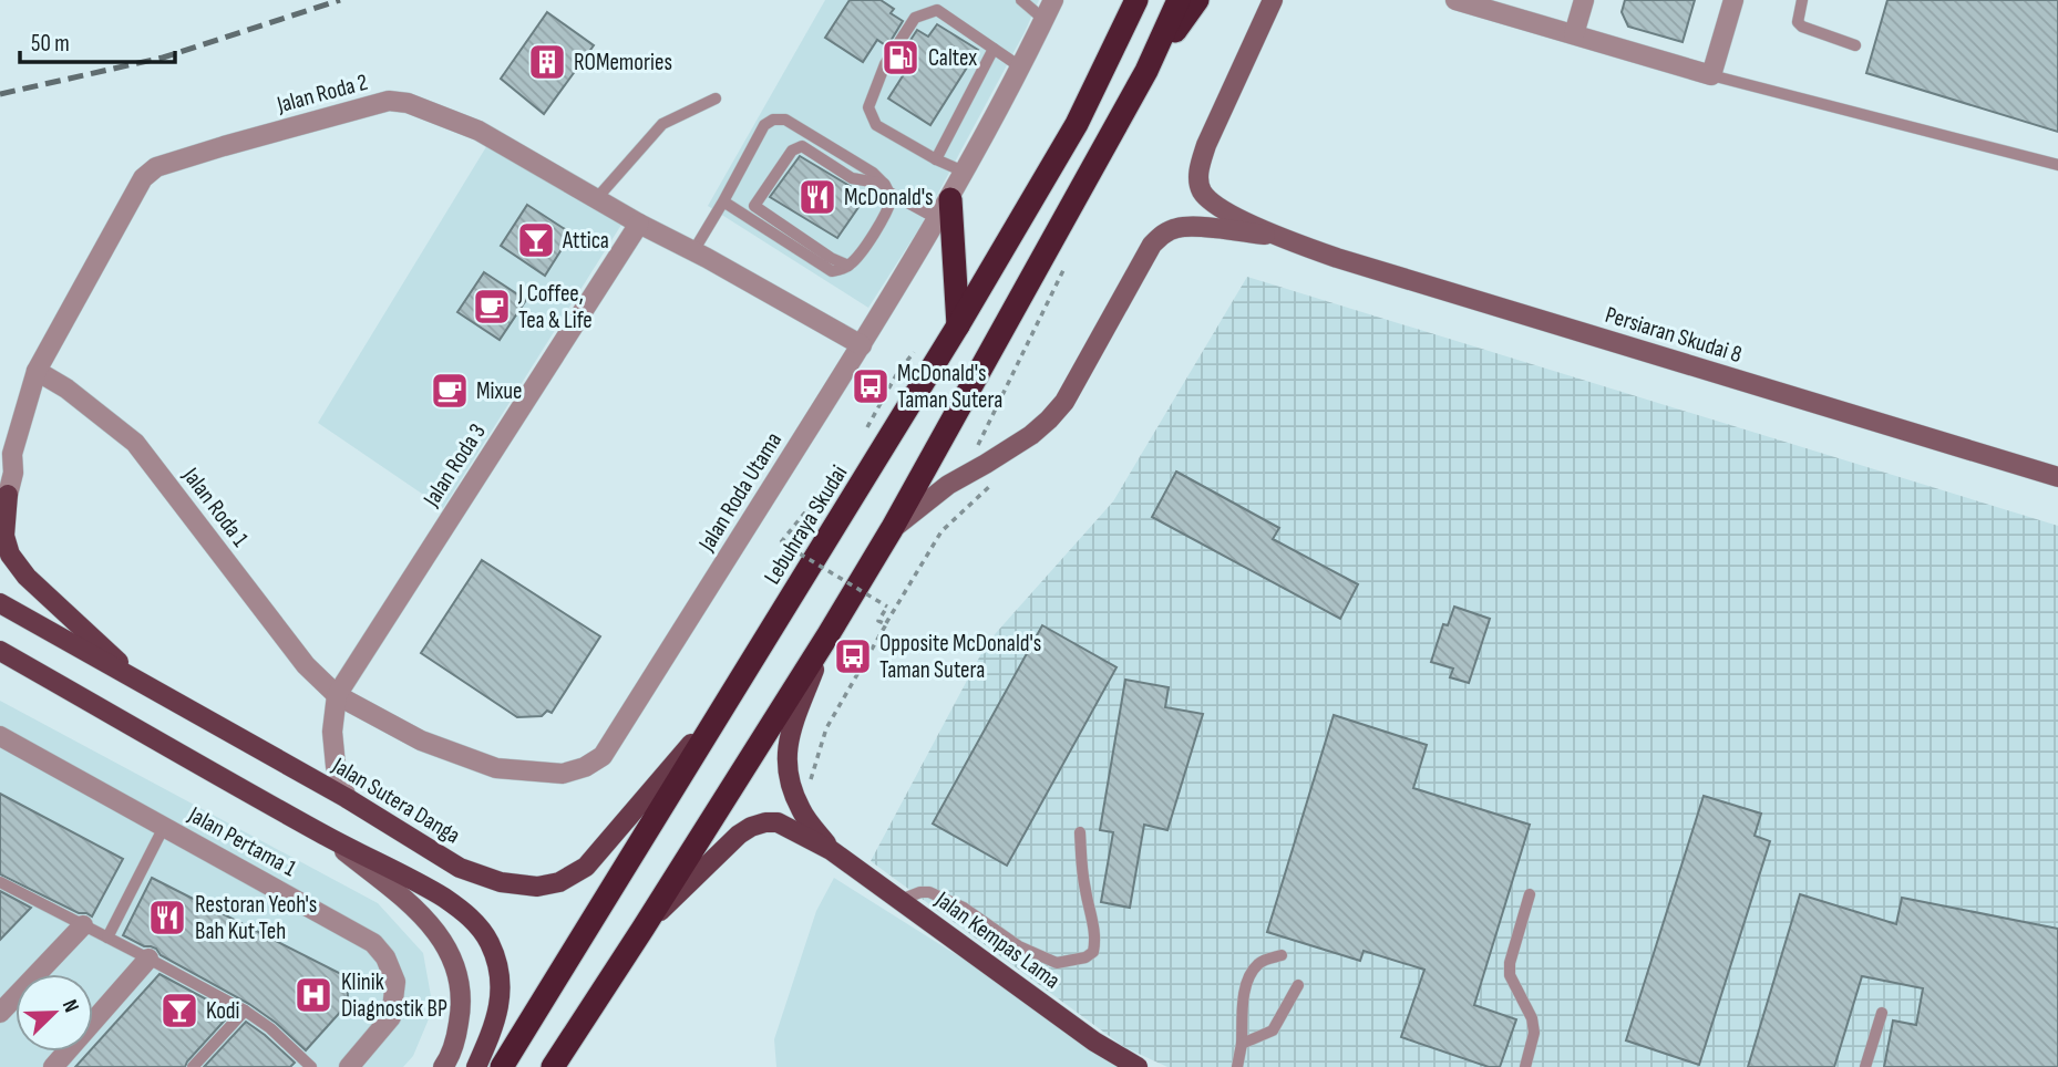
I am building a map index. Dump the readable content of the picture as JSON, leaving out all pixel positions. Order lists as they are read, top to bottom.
{
  "streets": {
    "highway": ["Lebuhraya Skudai"],
    "main road": ["Jalan Sutera Danga", "Jalan Kempas Lama"],
    "street": [
      "Jalan Roda 2",
      "Persiaran Skudai 8",
      "Jalan Roda 3",
      "Jalan Roda Utama",
      "Jalan Roda 1",
      "Jalan Pertama 1"
    ]
  },
  "crossings": [
    ["Jalan Roda 2", "Jalan Roda 3"],
    ["Jalan Roda 2", "Jalan Roda Utama"],
    ["Jalan Roda 2", "Jalan Roda 1"],
    ["Jalan Roda 3", "Jalan Roda Utama"],
    ["Jalan Roda 3", "Jalan Roda 1"],
    ["Jalan Roda Utama", "Jalan Roda 1"],
    ["Lebuhraya Skudai", "Jalan Sutera Danga"]
  ],
  "places": {
    "fuel station": ["Caltex"],
    "building": ["ROMemories"],
    "restaurant": ["McDonald's", "Restoran Yeoh's Bah Kut Teh"],
    "bar": ["Attica", "Kodi"],
    "cafe": ["J Coffee, Tea & Life", "Mixue"],
    "bus stop": ["McDonald's Taman Sutera", "Opposite McDonald's Taman Sutera"],
    "hospital": ["Klinik Diagnostik BP"]
  },
  "scale_bar": "50 m",
  "north": "top right"
}
